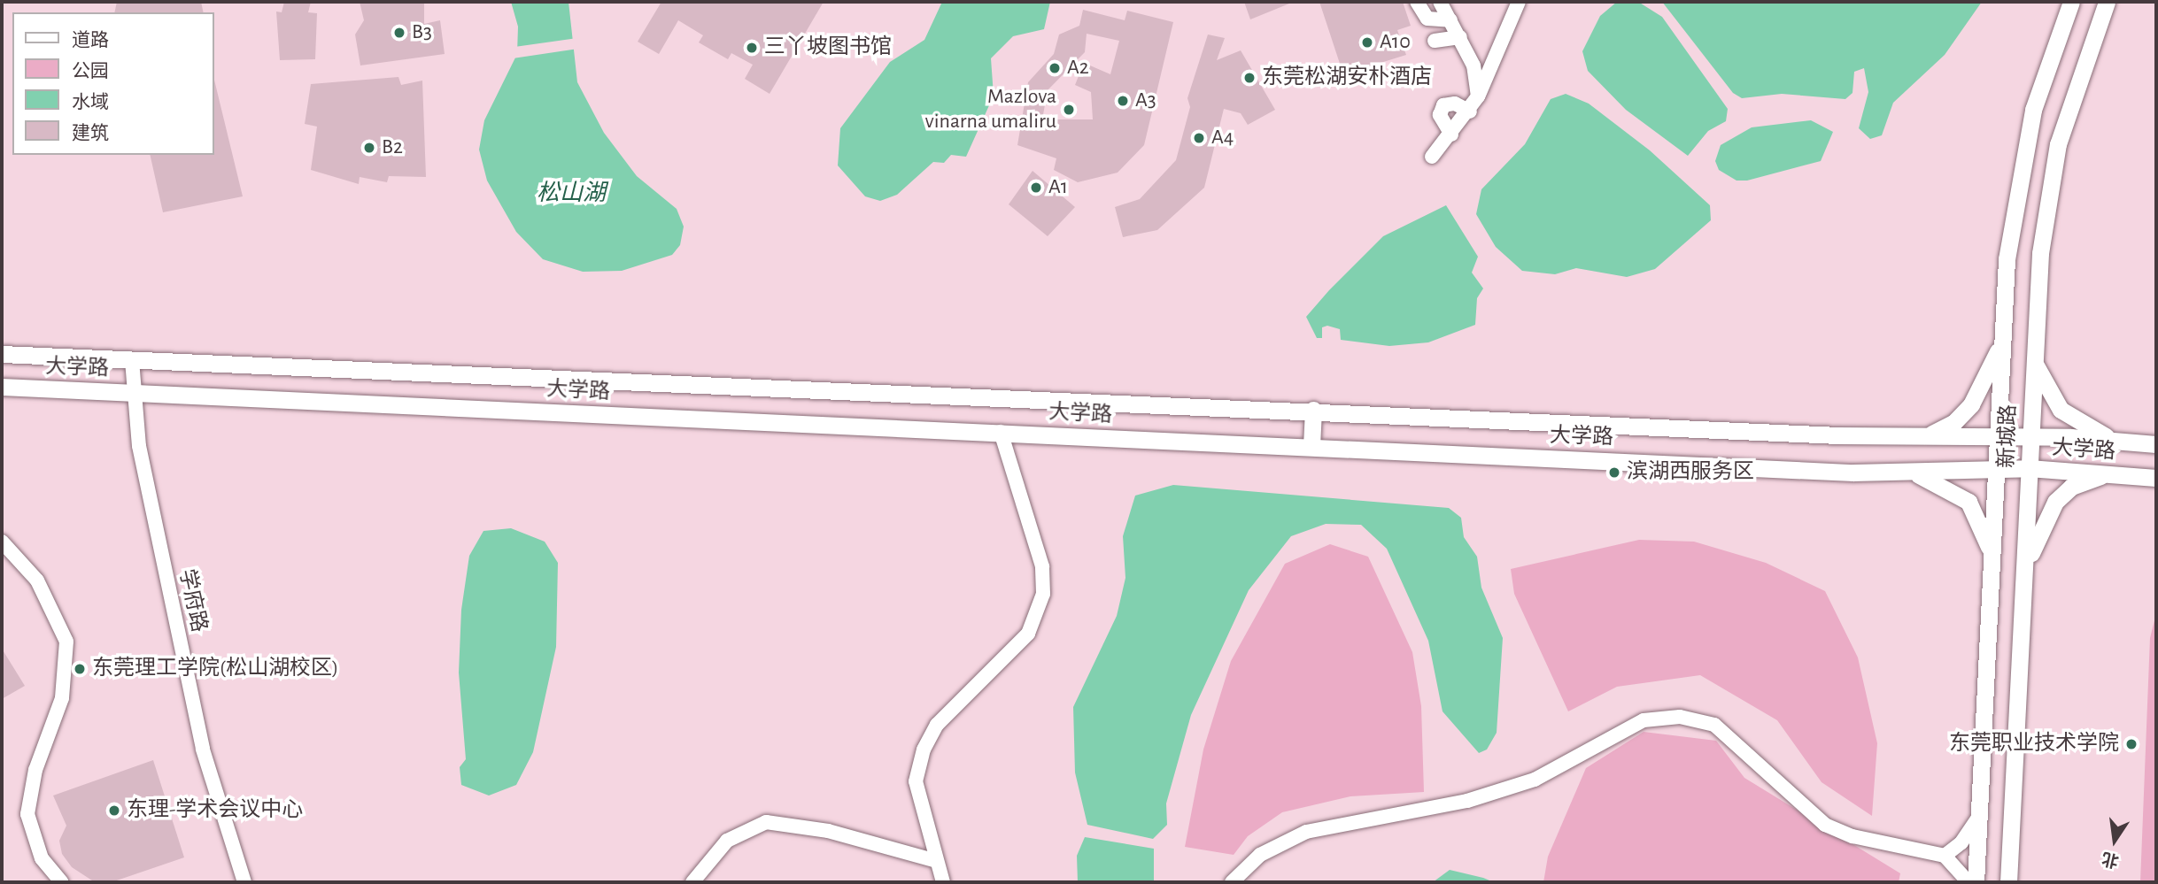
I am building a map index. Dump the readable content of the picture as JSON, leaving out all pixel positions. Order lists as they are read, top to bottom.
{
  "streets": {
    "main road": ["大学路", "新城路"],
    "street": ["学府路"]
  },
  "crossings": [
    ["大学路", "新城路"],
    ["大学路", "学府路"]
  ],
  "water": ["松山湖"],
  "places": [
    "B3",
    "A10",
    "三丫坡图书馆",
    "A2",
    "东莞松湖安朴酒店",
    "A3",
    "Mazlova vinarna umaliru",
    "A4",
    "B2",
    "A1",
    "滨湖西服务区",
    "东莞理工学院(松山湖校区)",
    "东莞职业技术学院",
    "东理-学术会议中心"
  ],
  "legend": [
    "道路",
    "公园",
    "水域",
    "建筑"
  ],
  "north": "bottom"
}
